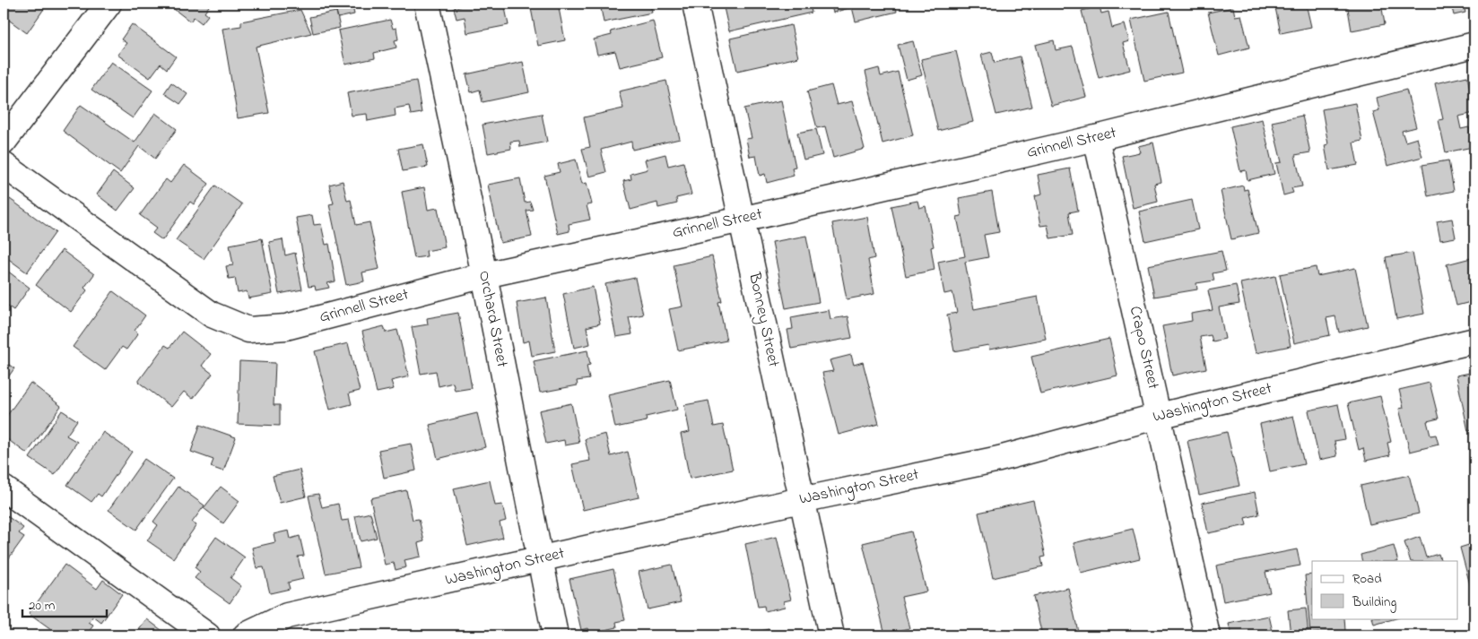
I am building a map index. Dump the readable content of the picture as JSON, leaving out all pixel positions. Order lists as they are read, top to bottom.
{
  "streets": {
    "street": [
      "Grinnell Street",
      "Orchard Street",
      "Bonney Street",
      "Crapo Street",
      "Washington Street"
    ]
  },
  "crossings": [
    ["Grinnell Street", "Orchard Street"],
    ["Grinnell Street", "Bonney Street"],
    ["Grinnell Street", "Crapo Street"],
    ["Orchard Street", "Washington Street"],
    ["Bonney Street", "Washington Street"],
    ["Crapo Street", "Washington Street"]
  ],
  "legend": ["Road", "Building"],
  "scale_bar": "20 m"
}
